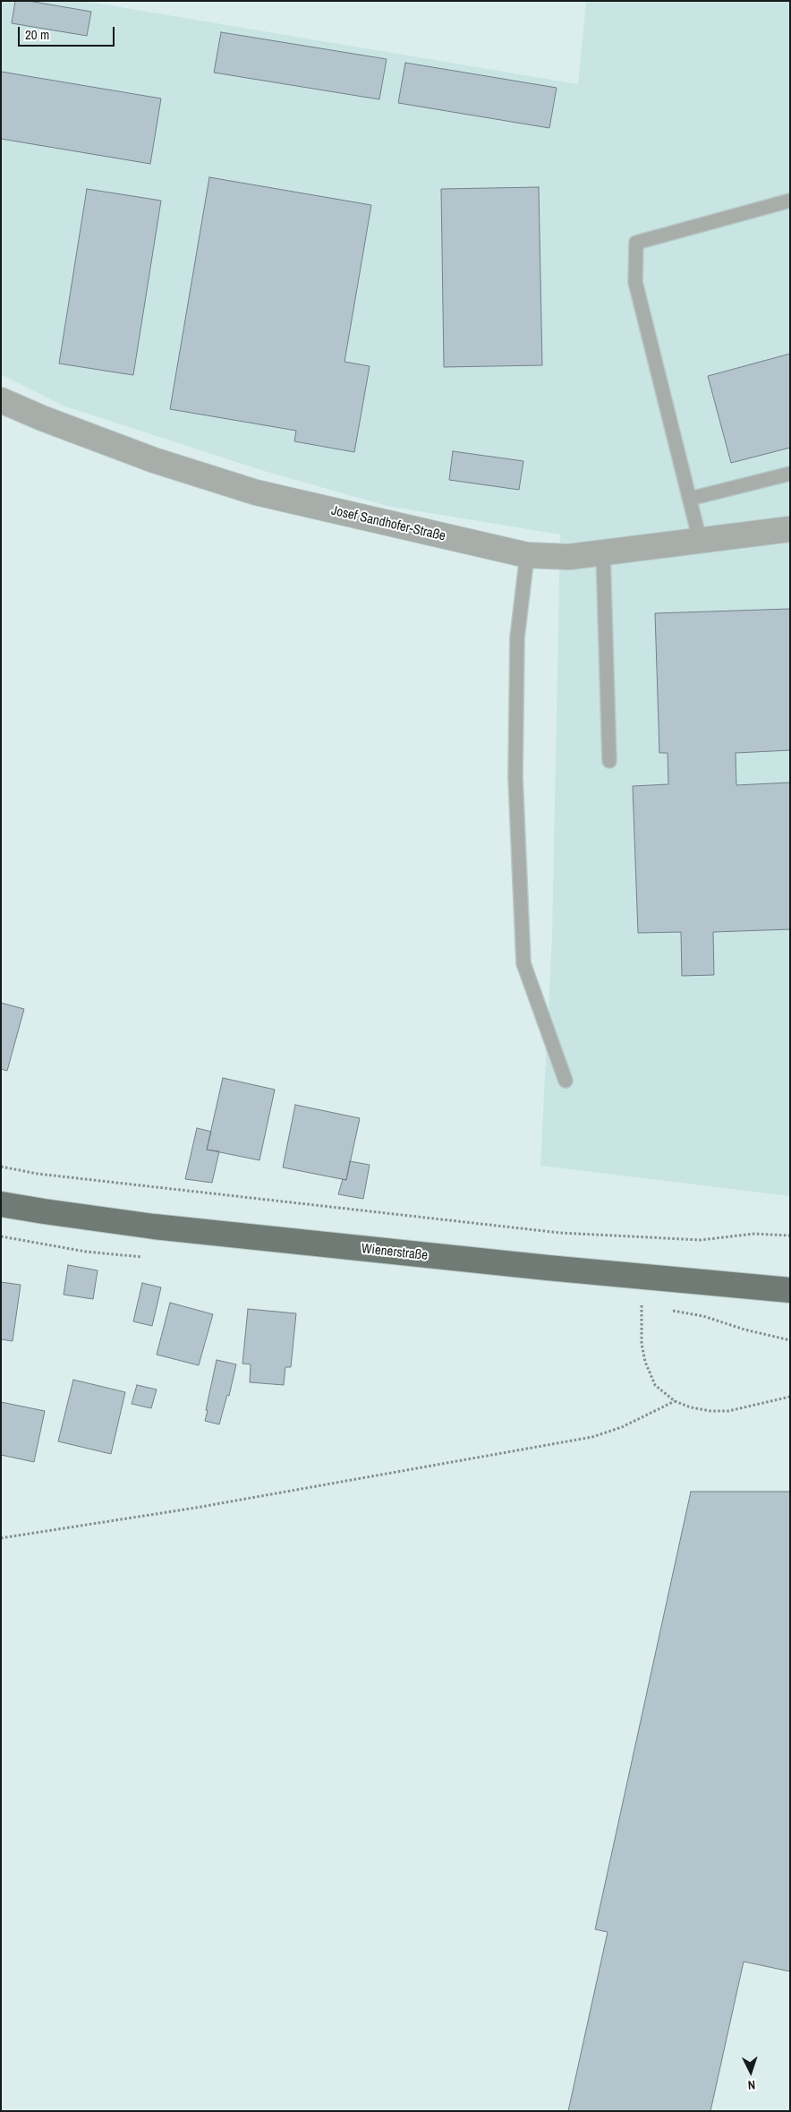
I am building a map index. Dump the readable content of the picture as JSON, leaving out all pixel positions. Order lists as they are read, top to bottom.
{
  "streets": {
    "main road": ["Wienerstraße"],
    "street": ["Josef Sandhofer-Straße"]
  },
  "scale_bar": "20 m",
  "north": "bottom"
}
